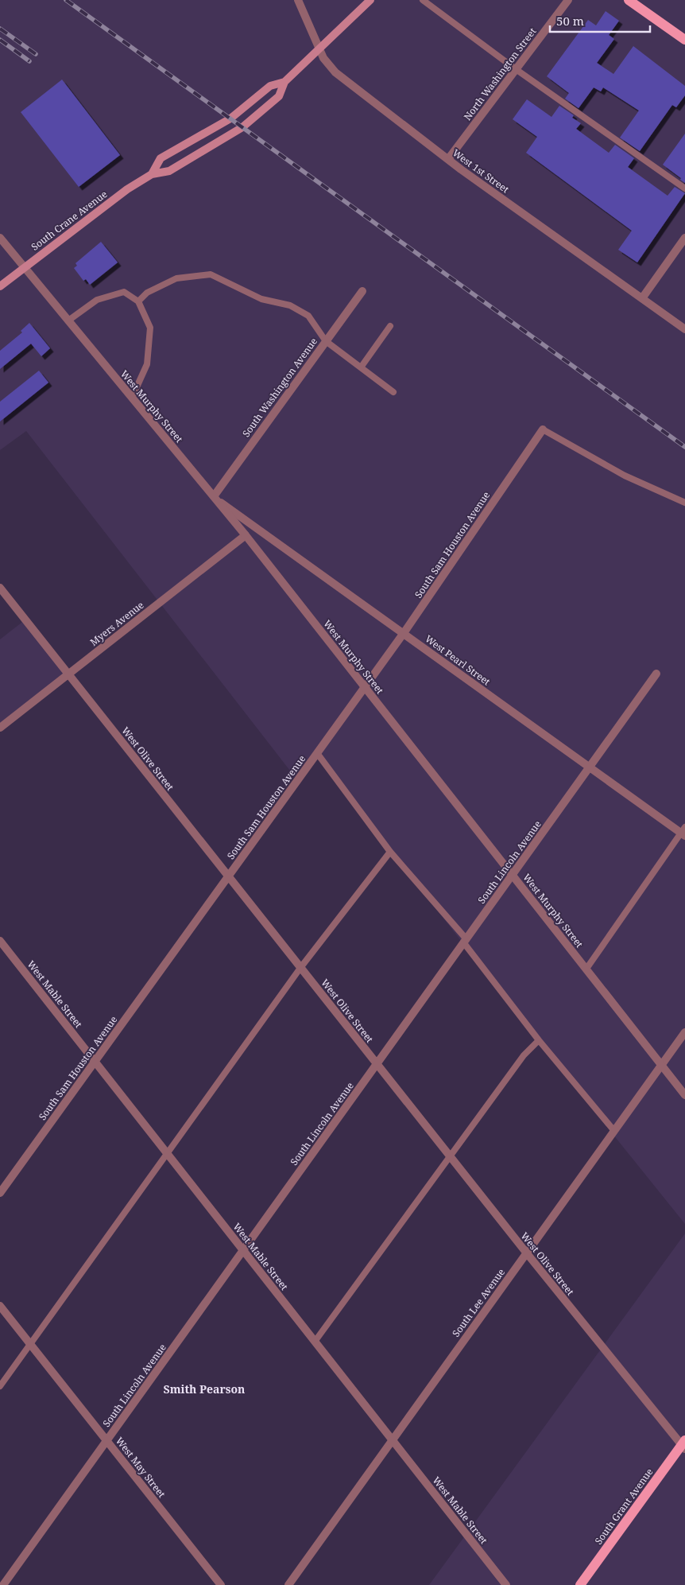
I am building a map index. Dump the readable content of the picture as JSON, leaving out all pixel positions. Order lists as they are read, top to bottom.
{
  "streets": {
    "main road": ["South Crane Avenue", "South Grant Avenue"],
    "street": [
      "North Washington Street",
      "West 1st Street",
      "South Washington Avenue",
      "West Murphy Street",
      "South Sam Houston Avenue",
      "Myers Avenue",
      "West Pearl Street",
      "West Olive Street",
      "South Lincoln Avenue",
      "West Mable Street",
      "South Lee Avenue",
      "West May Street"
    ]
  },
  "crossings": [
    ["North Washington Street", "West 1st Street"],
    ["West 1st Street", "South Crane Avenue"],
    ["South Crane Avenue", "West Murphy Street"],
    ["South Washington Avenue", "West Murphy Street"],
    ["South Washington Avenue", "West Pearl Street"],
    ["West Murphy Street", "South Sam Houston Avenue"],
    ["West Murphy Street", "Myers Avenue"],
    ["West Murphy Street", "West Pearl Street"],
    ["West Murphy Street", "South Lincoln Avenue"],
    ["West Murphy Street", "South Lee Avenue"],
    ["South Sam Houston Avenue", "West Pearl Street"],
    ["South Sam Houston Avenue", "West Olive Street"],
    ["South Sam Houston Avenue", "West Mable Street"],
    ["Myers Avenue", "West Olive Street"],
    ["West Pearl Street", "South Lincoln Avenue"],
    ["West Olive Street", "South Lincoln Avenue"],
    ["West Olive Street", "South Lee Avenue"],
    ["West Olive Street", "South Grant Avenue"],
    ["South Lincoln Avenue", "West Mable Street"],
    ["South Lincoln Avenue", "West May Street"],
    ["West Mable Street", "South Lee Avenue"]
  ],
  "districts": ["Smith Pearson"],
  "scale_bar": "50 m"
}
